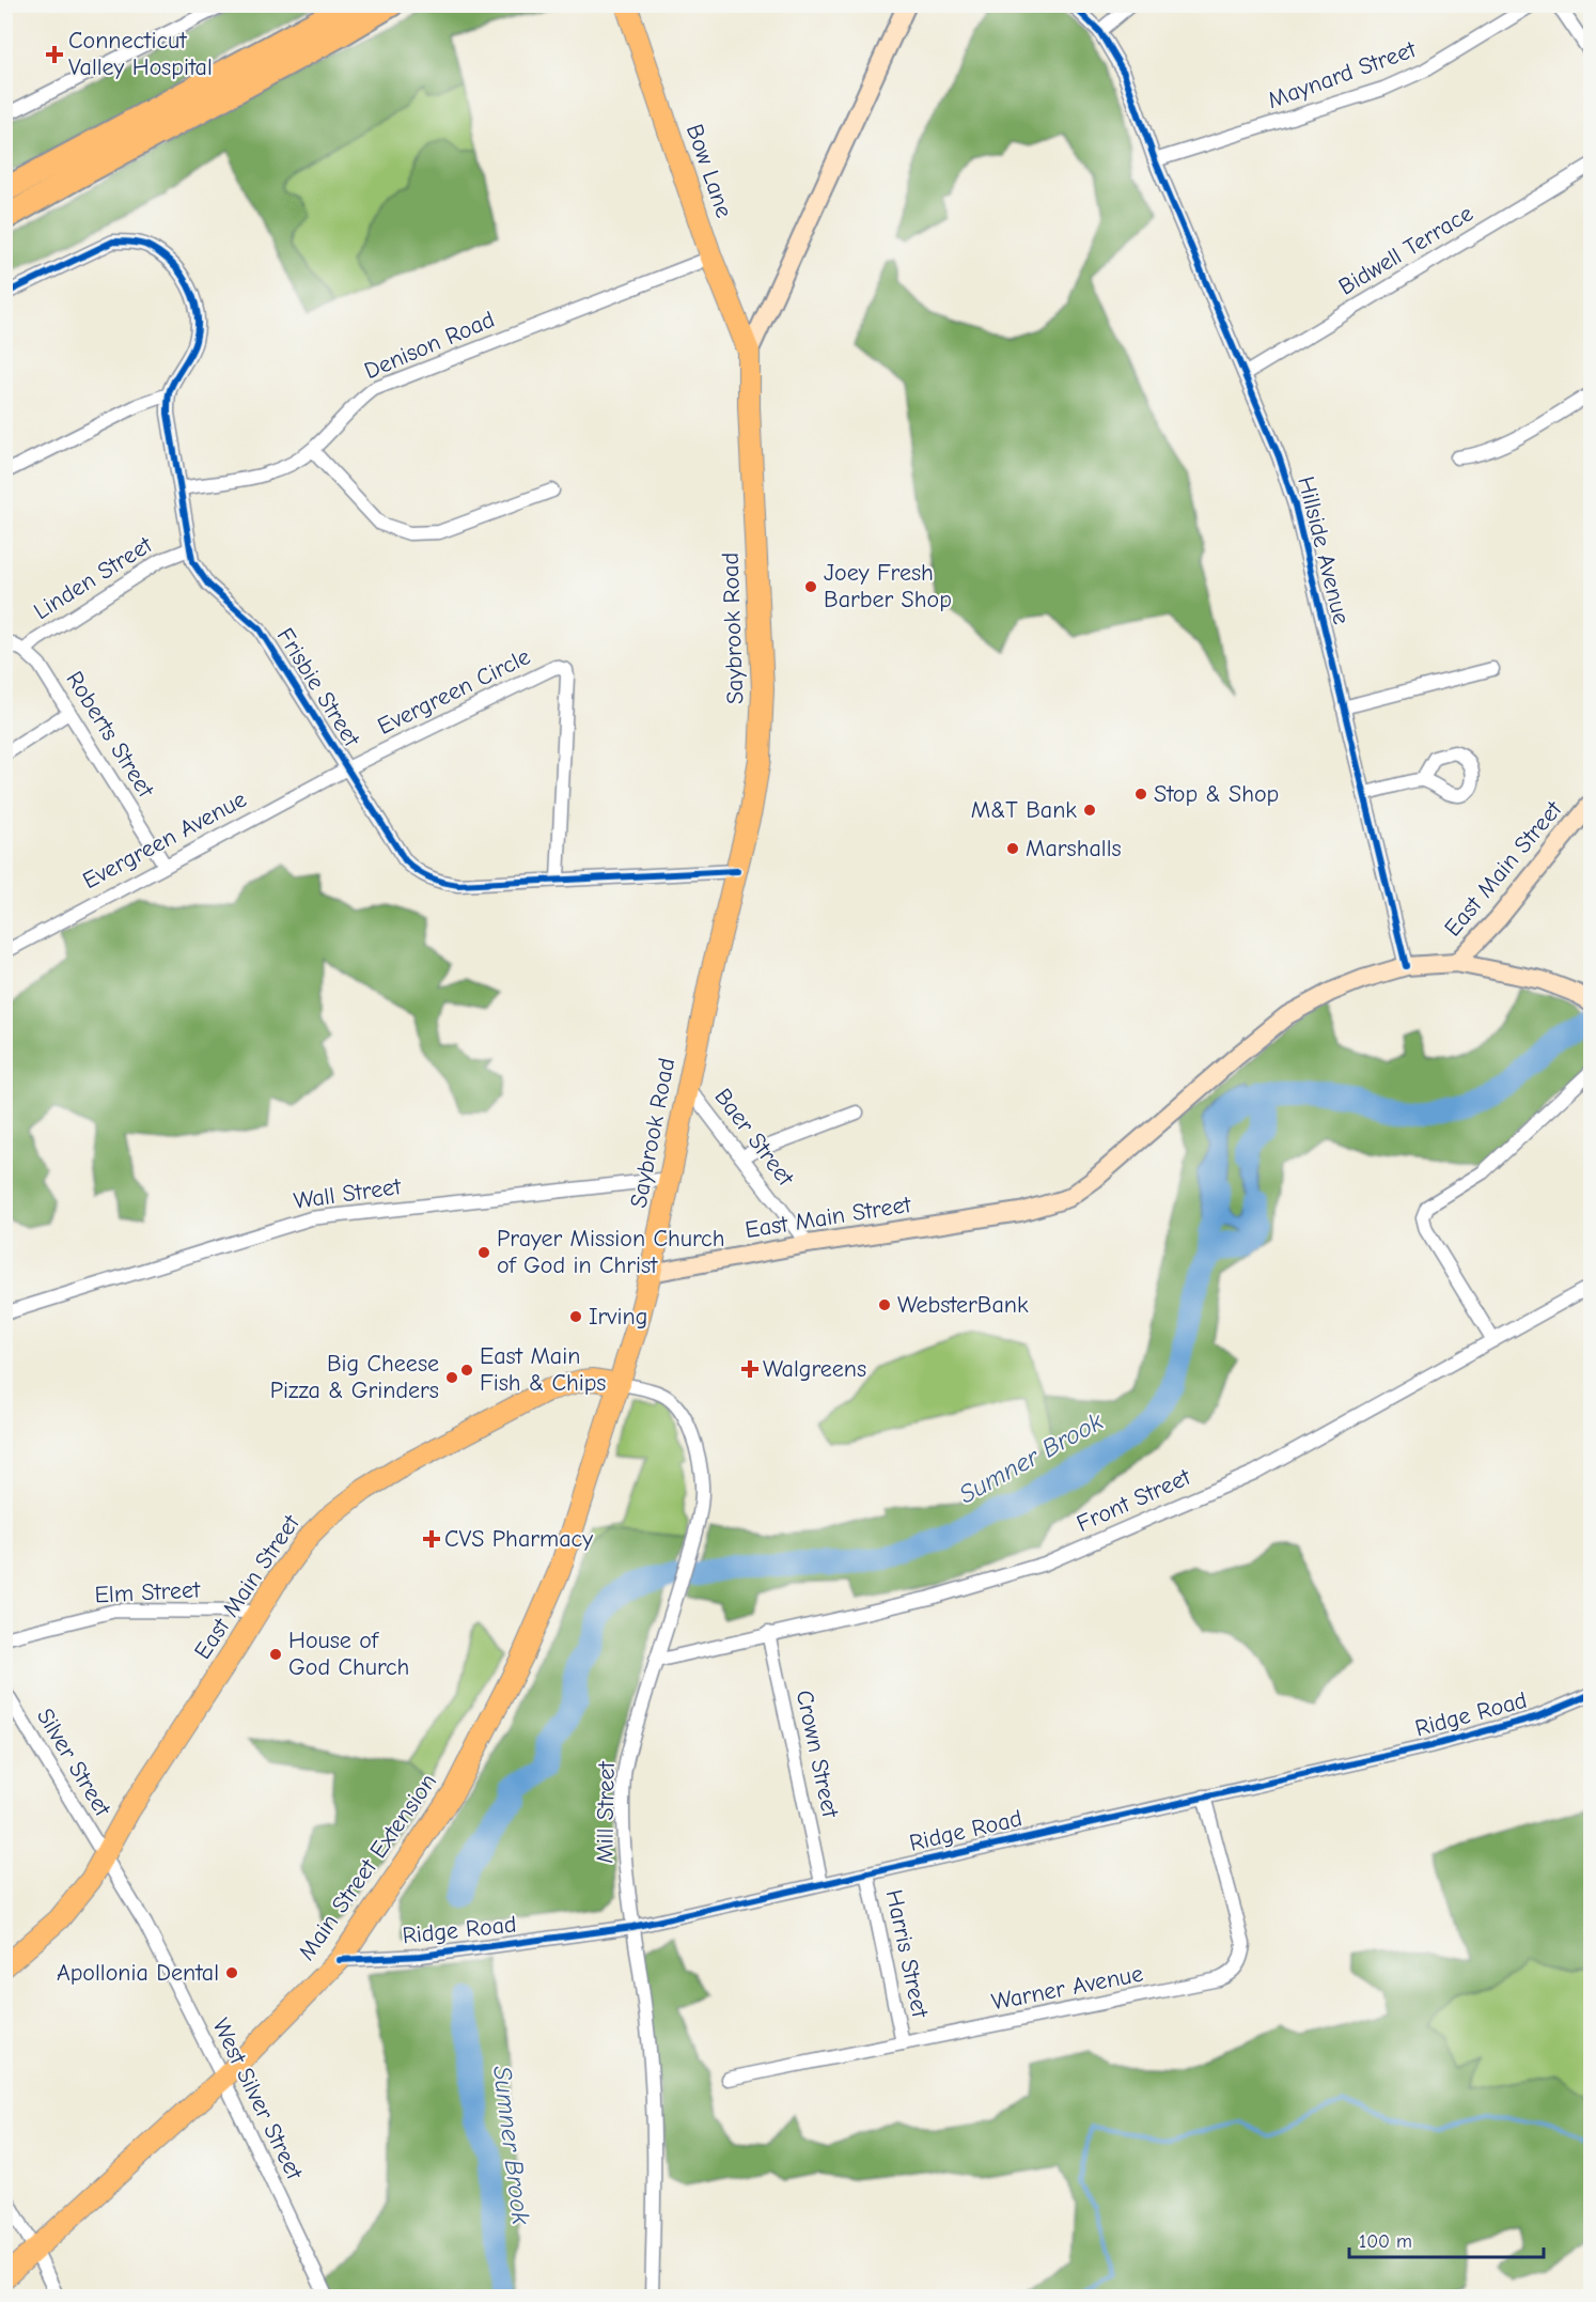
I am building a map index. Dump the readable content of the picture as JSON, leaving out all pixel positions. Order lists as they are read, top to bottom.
{
  "streets": {
    "main road": [
      "Bow Lane",
      "Saybrook Road",
      "East Main Street",
      "Main Street Extension"
    ],
    "street": [
      "Maynard Street",
      "Bidwell Terrace",
      "Denison Road",
      "Hillside Avenue",
      "Linden Street",
      "Frisbie Street",
      "Evergreen Circle",
      "Roberts Street",
      "Evergreen Avenue",
      "Baer Street",
      "Wall Street",
      "Front Street",
      "Elm Street",
      "Ridge Road",
      "Crown Street",
      "Silver Street",
      "Mill Street",
      "Harris Street",
      "Warner Avenue",
      "West Silver Street"
    ]
  },
  "crossings": [
    ["Maynard Street", "Hillside Avenue"],
    ["Bow Lane", "Denison Road"],
    ["Bow Lane", "Saybrook Road"],
    ["Bidwell Terrace", "Hillside Avenue"],
    ["Denison Road", "Frisbie Street"],
    ["Hillside Avenue", "East Main Street"],
    ["Linden Street", "Frisbie Street"],
    ["Linden Street", "Roberts Street"],
    ["Saybrook Road", "Frisbie Street"],
    ["Saybrook Road", "East Main Street"],
    ["Saybrook Road", "Baer Street"],
    ["Saybrook Road", "Wall Street"],
    ["Frisbie Street", "Evergreen Circle"],
    ["Frisbie Street", "Evergreen Avenue"],
    ["Evergreen Circle", "Evergreen Avenue"],
    ["Roberts Street", "Evergreen Avenue"],
    ["East Main Street", "Baer Street"],
    ["East Main Street", "Elm Street"],
    ["East Main Street", "Silver Street"],
    ["East Main Street", "Mill Street"],
    ["East Main Street", "Main Street Extension"],
    ["East Main Street", "West Silver Street"],
    ["Front Street", "Crown Street"],
    ["Front Street", "Mill Street"],
    ["Ridge Road", "Crown Street"],
    ["Ridge Road", "Mill Street"],
    ["Ridge Road", "Main Street Extension"],
    ["Ridge Road", "Harris Street"],
    ["Ridge Road", "Warner Avenue"],
    ["Silver Street", "West Silver Street"],
    ["Mill Street", "Main Street Extension"],
    ["Main Street Extension", "West Silver Street"],
    ["Harris Street", "Warner Avenue"]
  ],
  "water": ["Sumner Brook"],
  "places": {
    "health": ["Connecticut Valley Hospital", "Walgreens", "CVS Pharmacy"],
    "other": [
      "Joey Fresh Barber Shop",
      "Stop & Shop",
      "M&T Bank",
      "Marshalls",
      "Prayer Mission Church of God in Christ",
      "WebsterBank",
      "Irving",
      "East Main Fish & Chips",
      "Big Cheese Pizza & Grinders",
      "House of God Church",
      "Apollonia Dental"
    ]
  },
  "scale_bar": "100 m"
}
